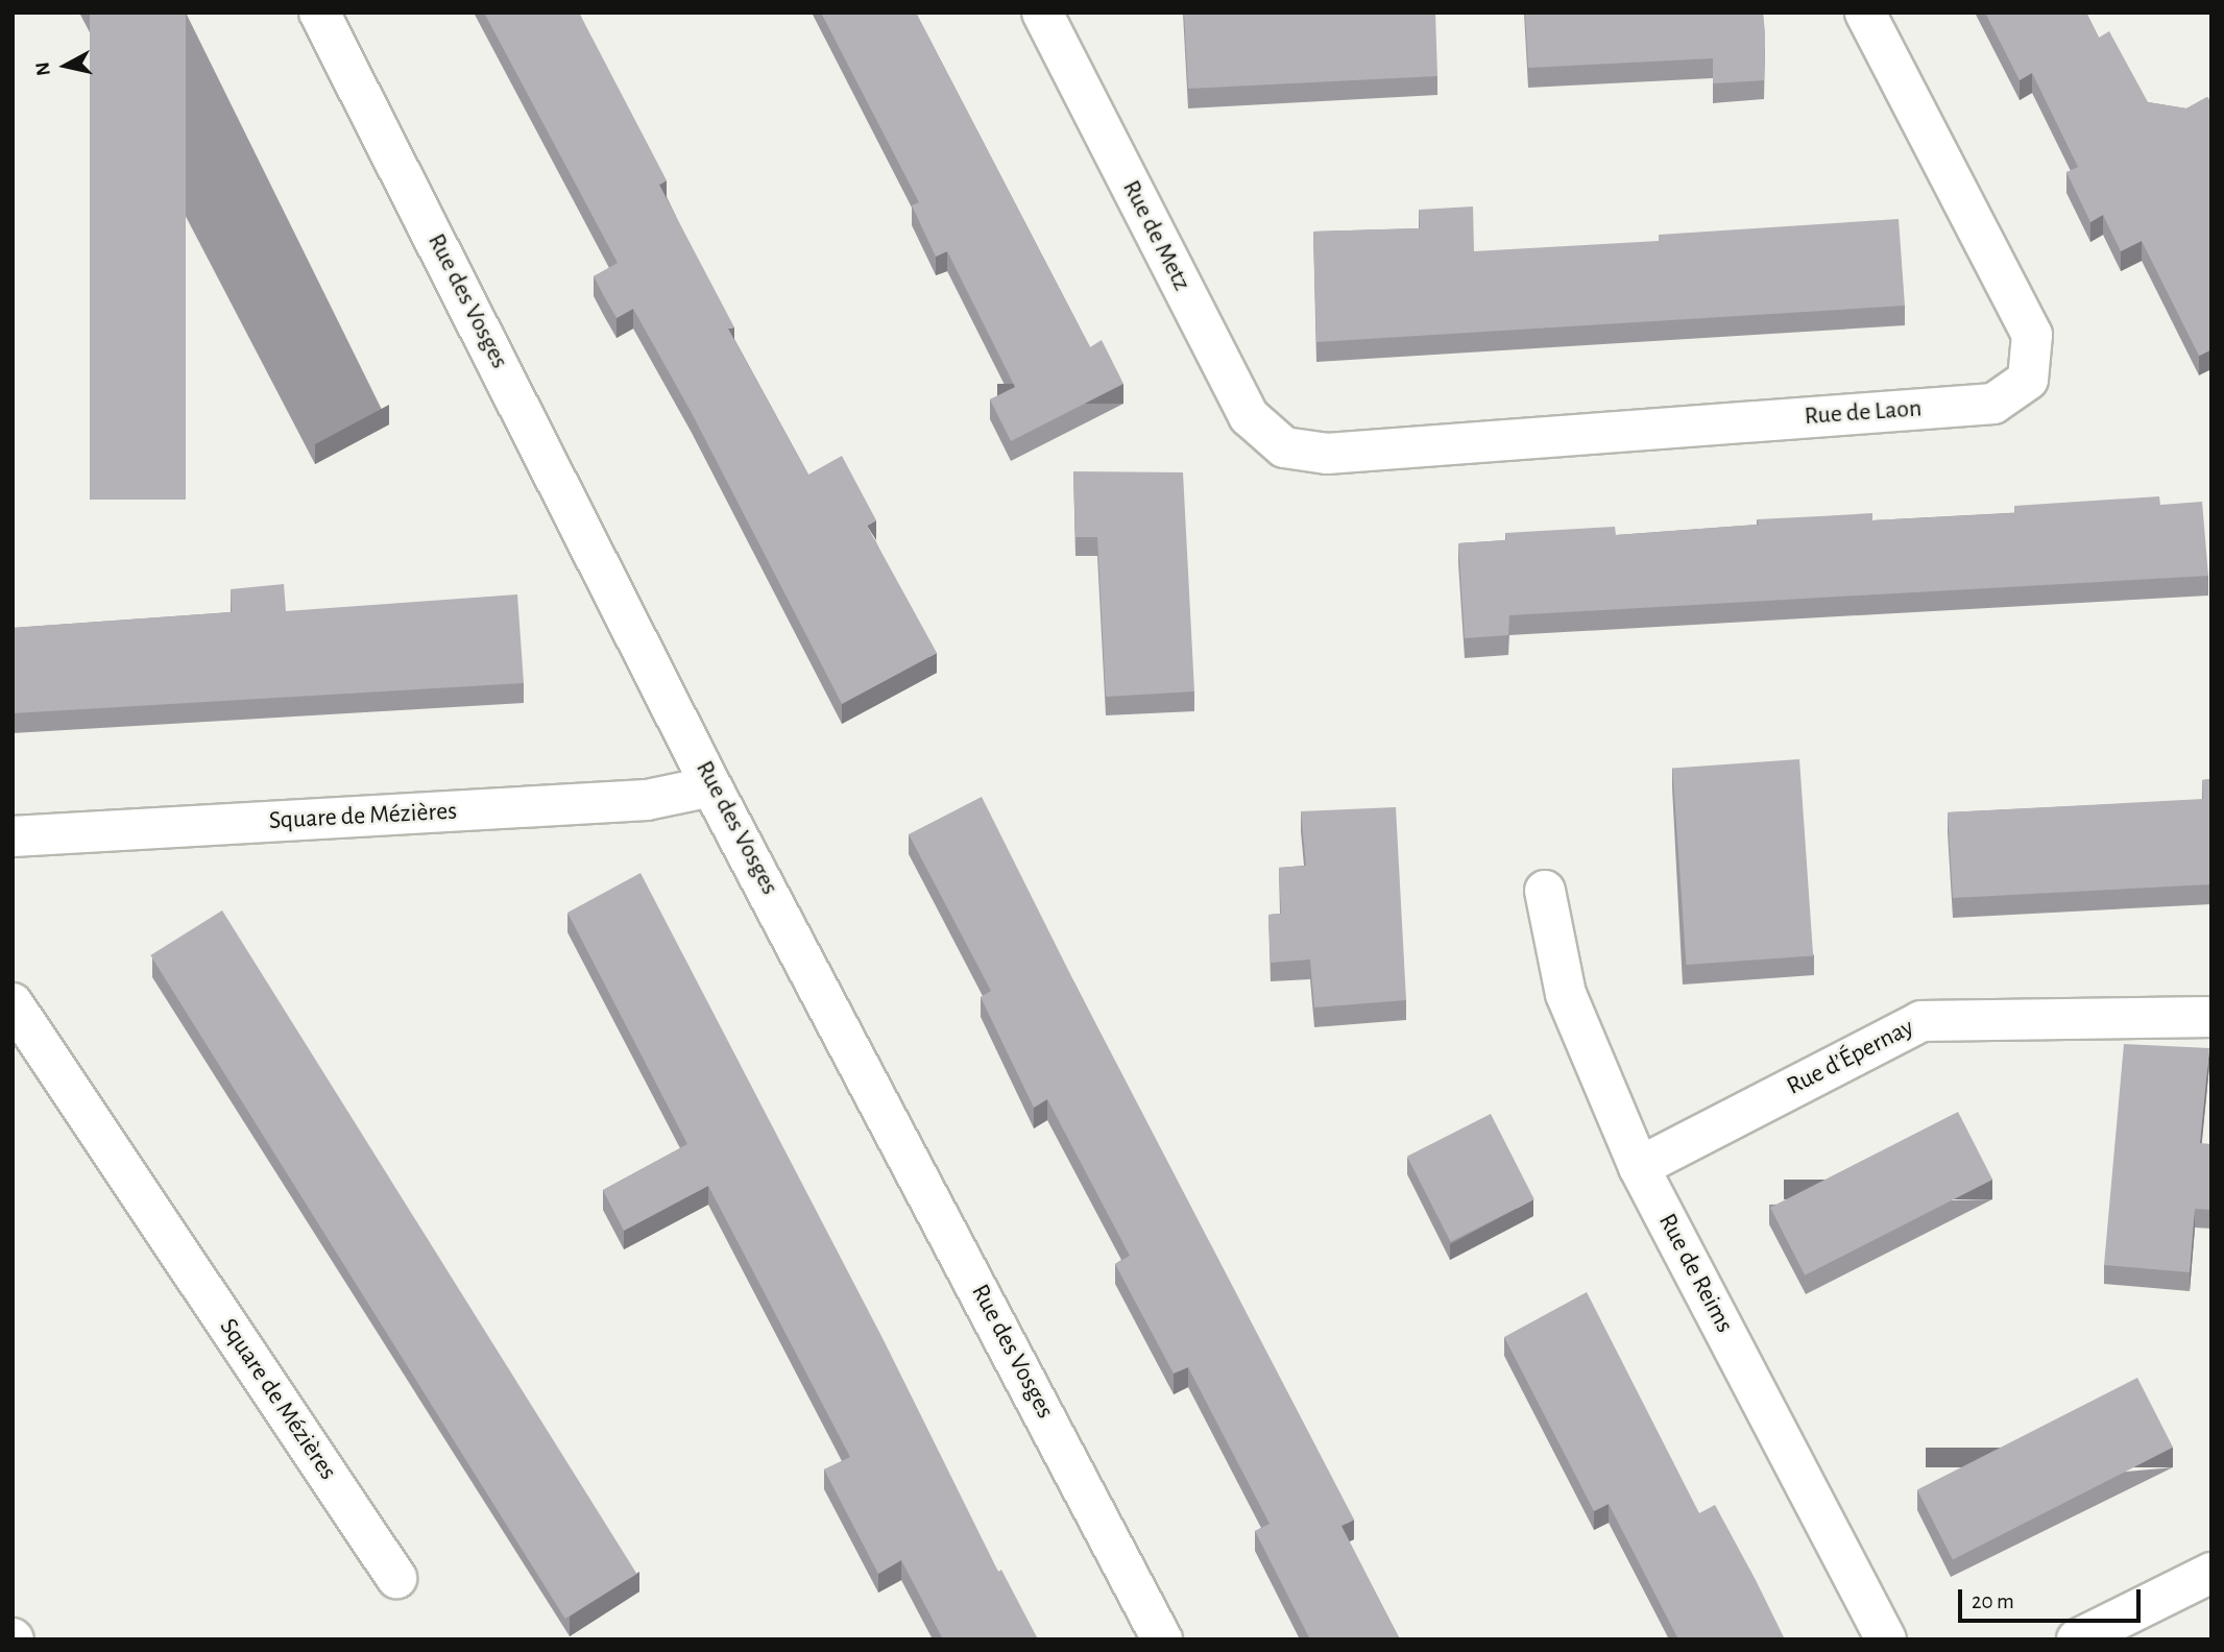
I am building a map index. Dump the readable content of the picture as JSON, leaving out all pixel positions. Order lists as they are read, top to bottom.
{
  "streets": {
    "street": [
      "Rue de Metz",
      "Rue des Vosges",
      "Rue de Laon",
      "Square de Mézières",
      "Rue d’Épernay",
      "Rue de Reims"
    ]
  },
  "crossings": [
    ["Rue de Metz", "Rue de Laon"],
    ["Rue des Vosges", "Square de Mézières"],
    ["Rue d’Épernay", "Rue de Reims"]
  ],
  "scale_bar": "20 m",
  "north": "left"
}
